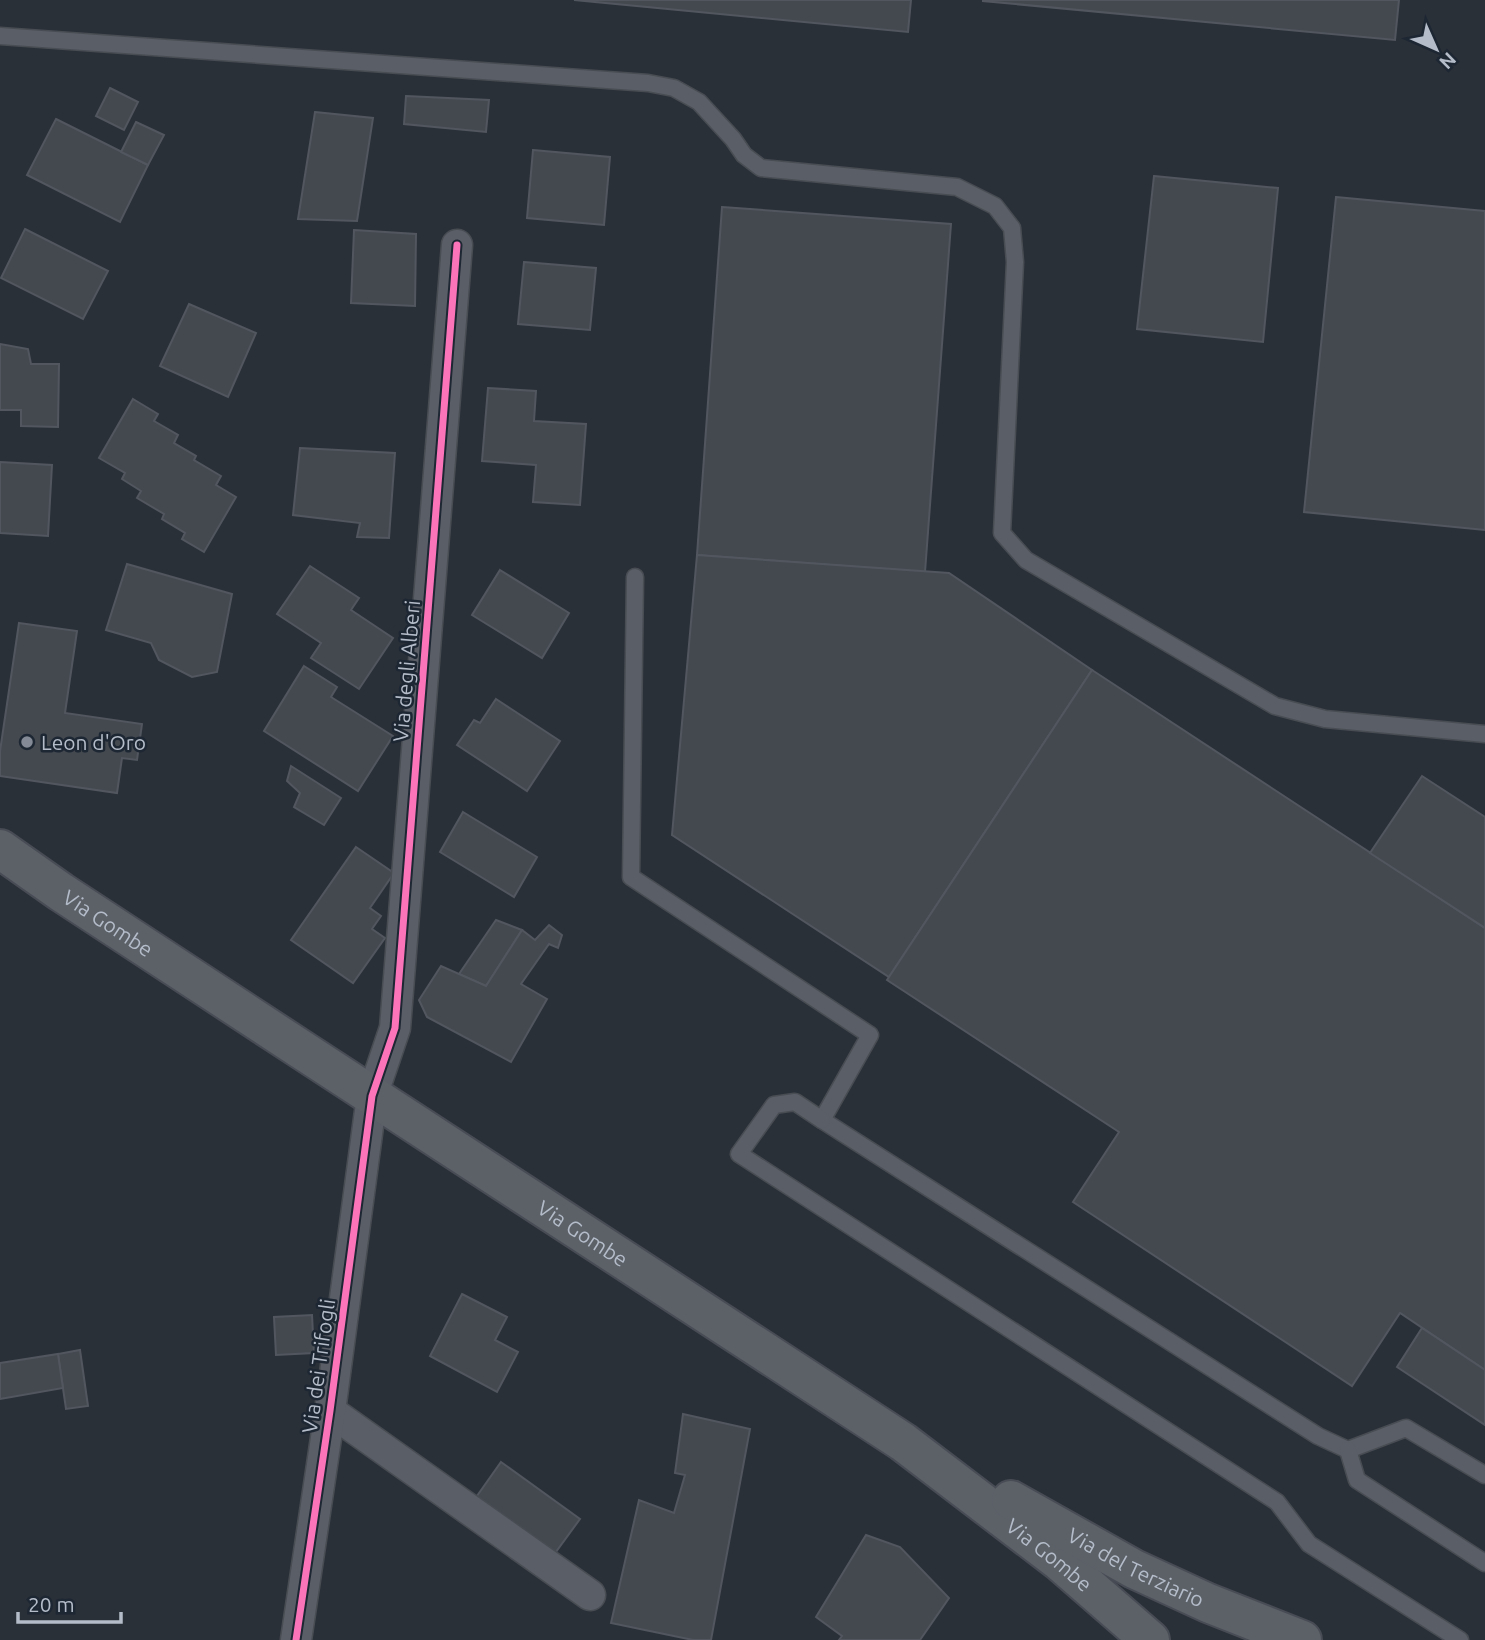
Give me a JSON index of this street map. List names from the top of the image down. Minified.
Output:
{"streets":{"main road":["Via Gombe","Via del Terziario"],"street":["Via degli Alberi","Via dei Trifogli"]},"crossings":[["Via degli Alberi","Via Gombe"],["Via degli Alberi","Via dei Trifogli"],["Via Gombe","Via dei Trifogli"],["Via Gombe","Via del Terziario"]],"places":["Leon d'Oro"],"scale_bar":"20 m","north":"bottom right"}
